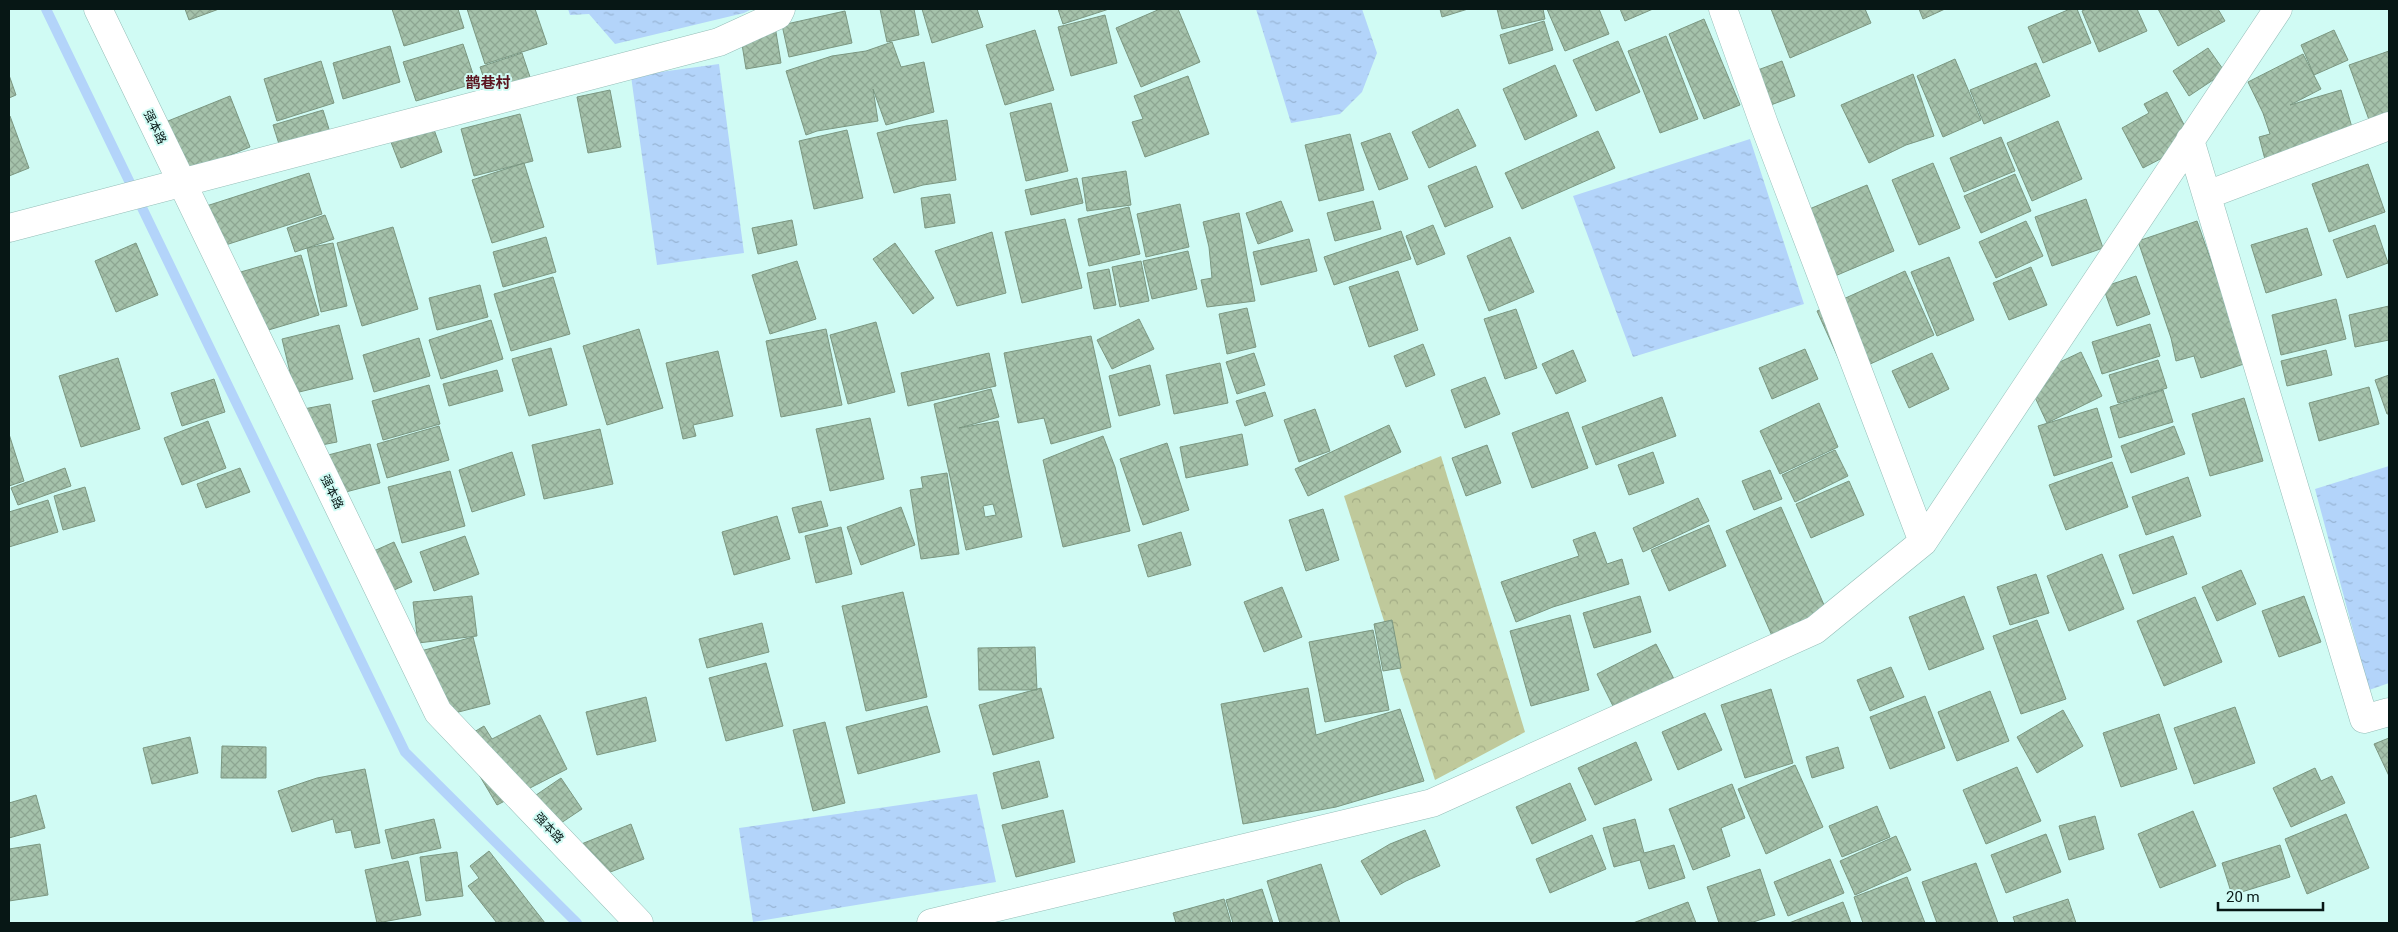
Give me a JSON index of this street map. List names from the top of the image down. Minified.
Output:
{"streets":{"street":["强本路"]},"districts":["鹊巷村"],"scale_bar":"20 m"}
